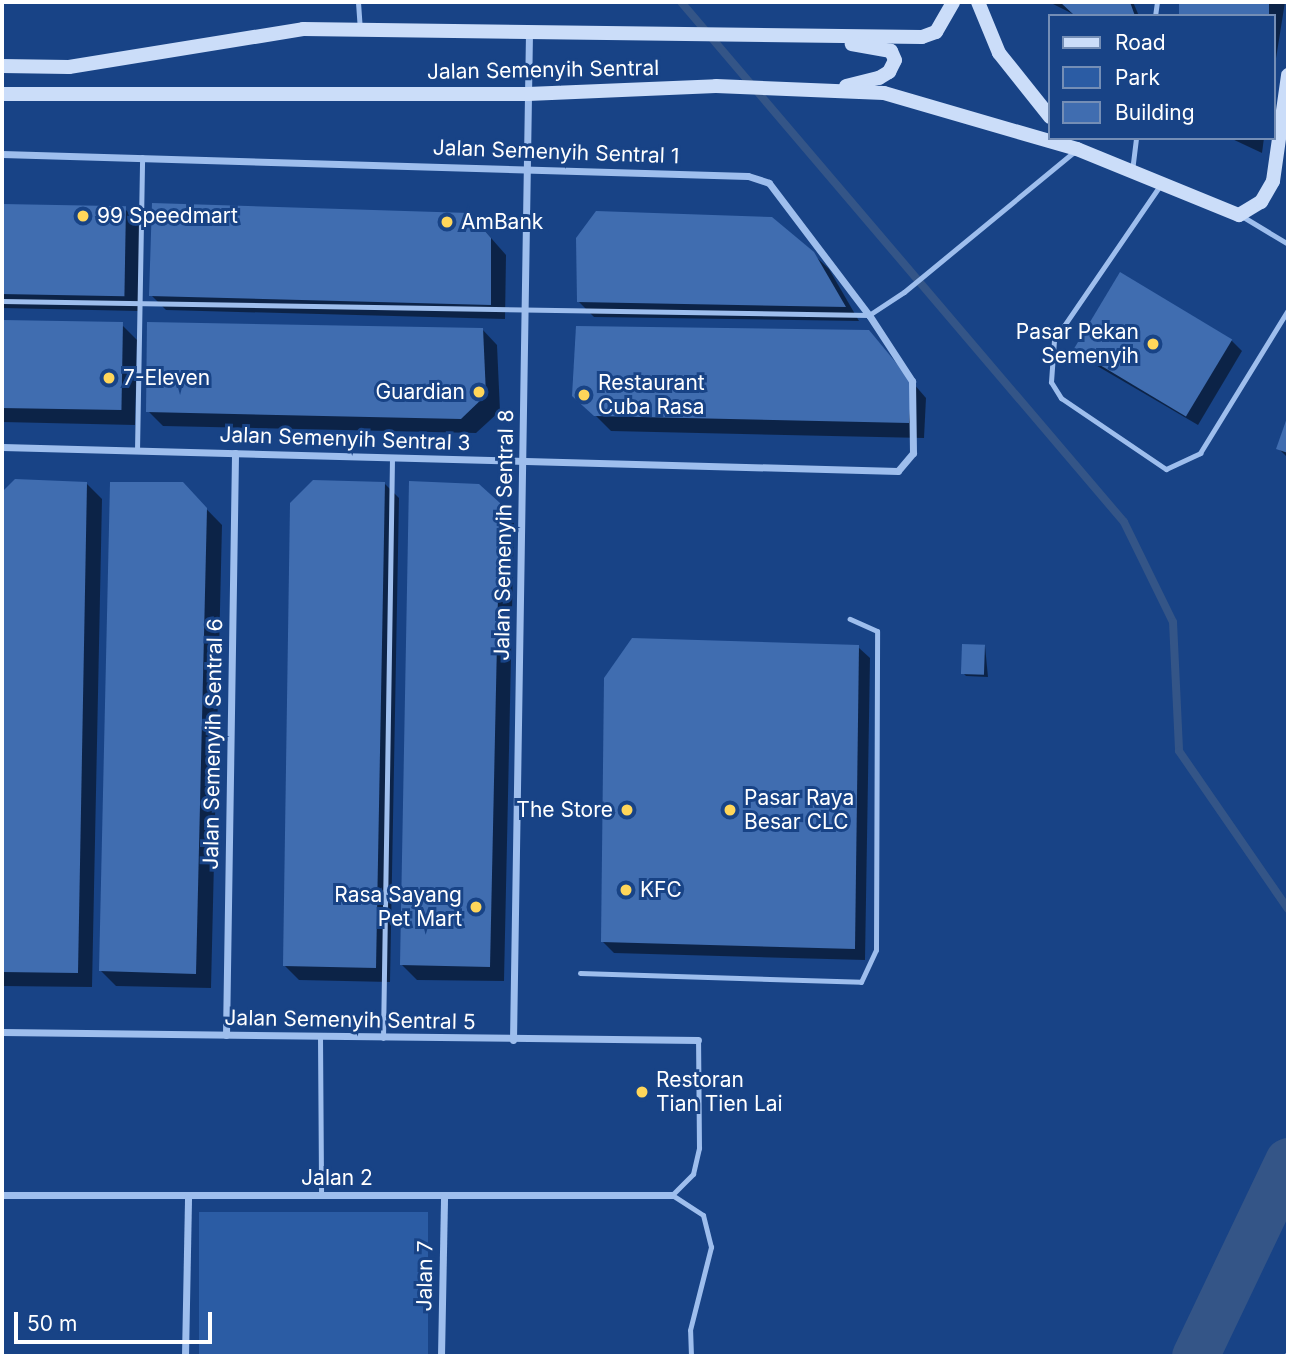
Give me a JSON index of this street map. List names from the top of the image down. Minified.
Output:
{"streets":{"street":["Jalan Semenyih Sentral","Jalan Semenyih Sentral 1","Jalan Semenyih Sentral 3","Jalan Semenyih Sentral 8","Jalan Semenyih Sentral 6","Jalan Semenyih Sentral 5","Jalan 2","Jalan 7"]},"crossings":[["Jalan Semenyih Sentral","Jalan Semenyih Sentral 8"],["Jalan Semenyih Sentral 1","Jalan Semenyih Sentral 3"],["Jalan Semenyih Sentral 1","Jalan Semenyih Sentral 8"],["Jalan Semenyih Sentral 3","Jalan Semenyih Sentral 8"],["Jalan Semenyih Sentral 3","Jalan Semenyih Sentral 6"],["Jalan Semenyih Sentral 8","Jalan Semenyih Sentral 5"],["Jalan Semenyih Sentral 6","Jalan Semenyih Sentral 5"],["Jalan 2","Jalan 7"]],"places":["99 Speedmart","AmBank","Pasar Pekan Semenyih","7-Eleven","Guardian","Restaurant Cuba Rasa","The Store","Pasar Raya Besar CLC","KFC","Rasa Sayang Pet Mart","Restoran Tian Tien Lai"],"legend":["Road","Park","Building"],"scale_bar":"50 m"}
